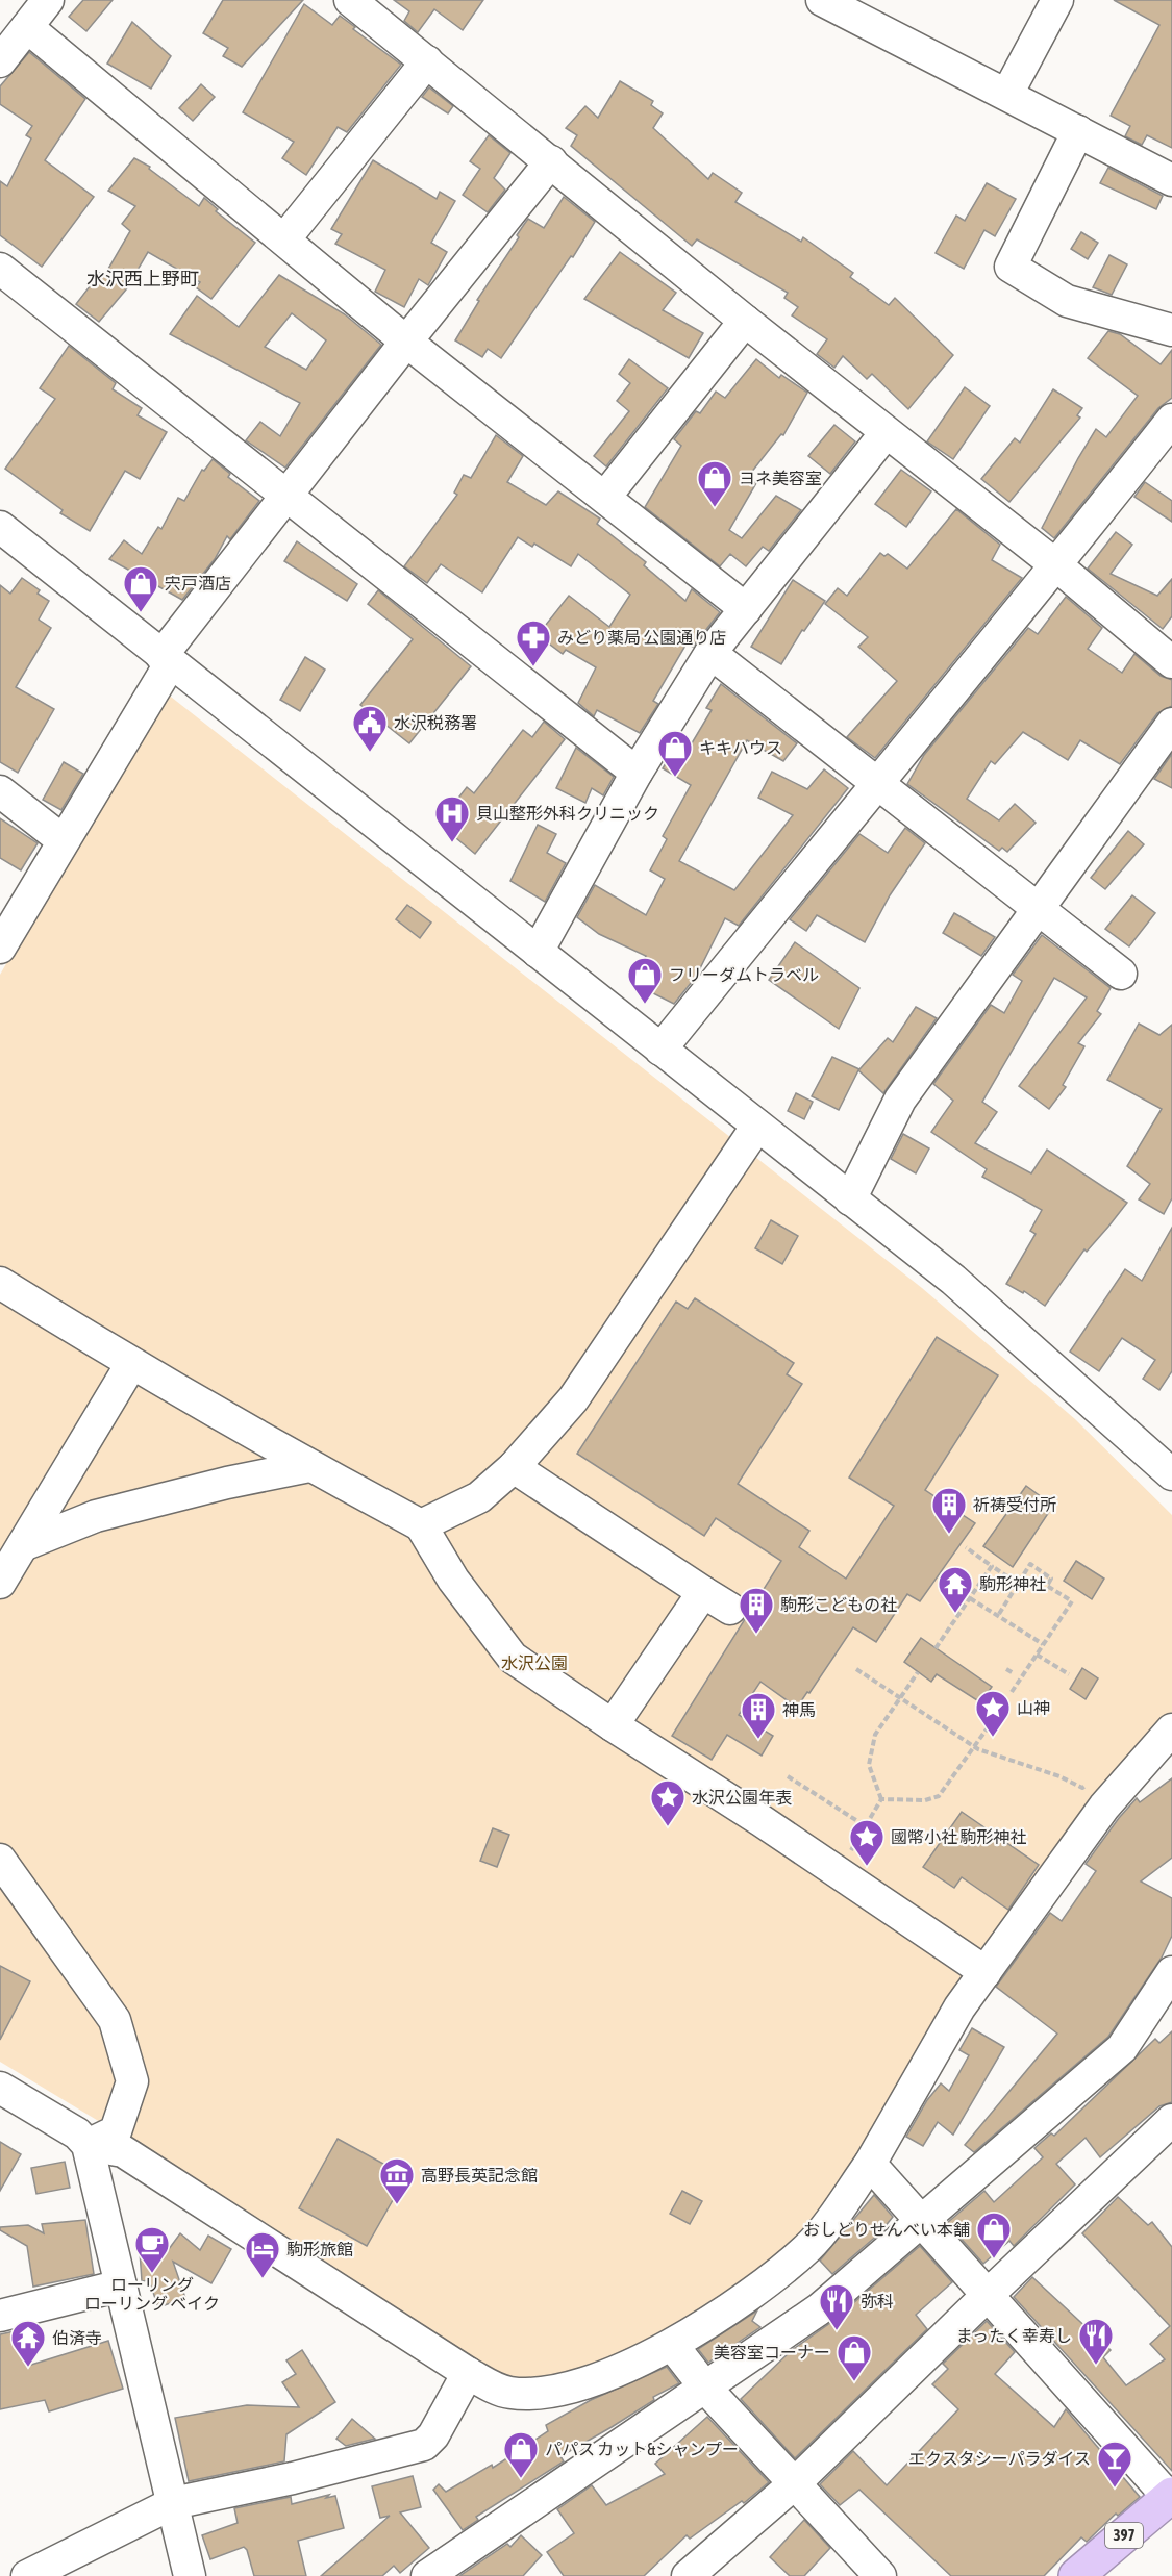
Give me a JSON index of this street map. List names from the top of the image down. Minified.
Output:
{"streets":{"highway":["397"]},"districts":["水沢西上野町"],"parks":["水沢公園"],"places":{"shop":["ヨネ美容室","宍戸酒店","キキハウス","フリーダムトラベル","おしどりせんべい本舗","美容室コーナー","パパス カット&シャンプー"],"pharmacy":["みどり薬局 公園通り店"],"public building":["水沢税務署"],"hospital":["貝山整形外科クリニック"],"building":["祈祷受付所","駒形こどもの社","神馬"],"temple":["駒形神社","伯済寺"],"place":["山神","水沢公園年表","國幣小社 駒形神社"],"museum":["高野長英記念館"],"cafe":["ローリング ローリング ベイク"],"hotel":["駒形旅館"],"restaurant":["弥科","まったく幸寿し"],"bar":["エクスタシーパラダイス"]}}
